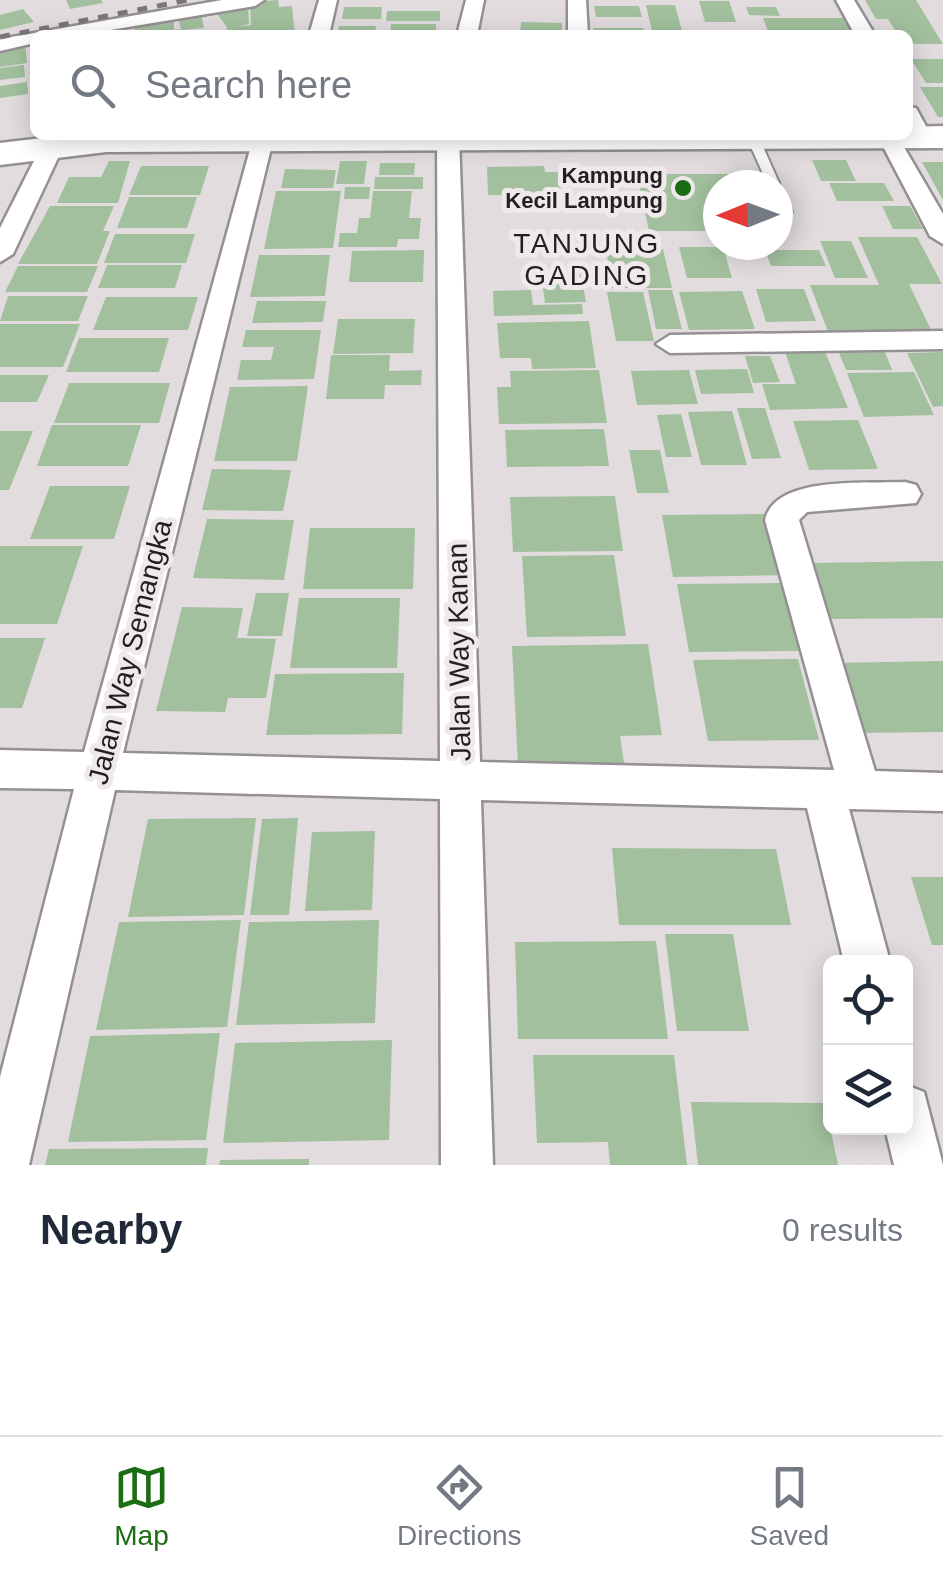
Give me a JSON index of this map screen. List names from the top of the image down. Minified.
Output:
{"streets":{"street":["Jalan Way Semangka","Jalan Way Kanan"]},"districts":["TANJUNG GADING"],"places":["Kampung Kecil Lampung"],"north":"left","page":{"search":"Search here","heading":["Nearby","0 results"],"nav":["Map","Directions","Saved"]}}
